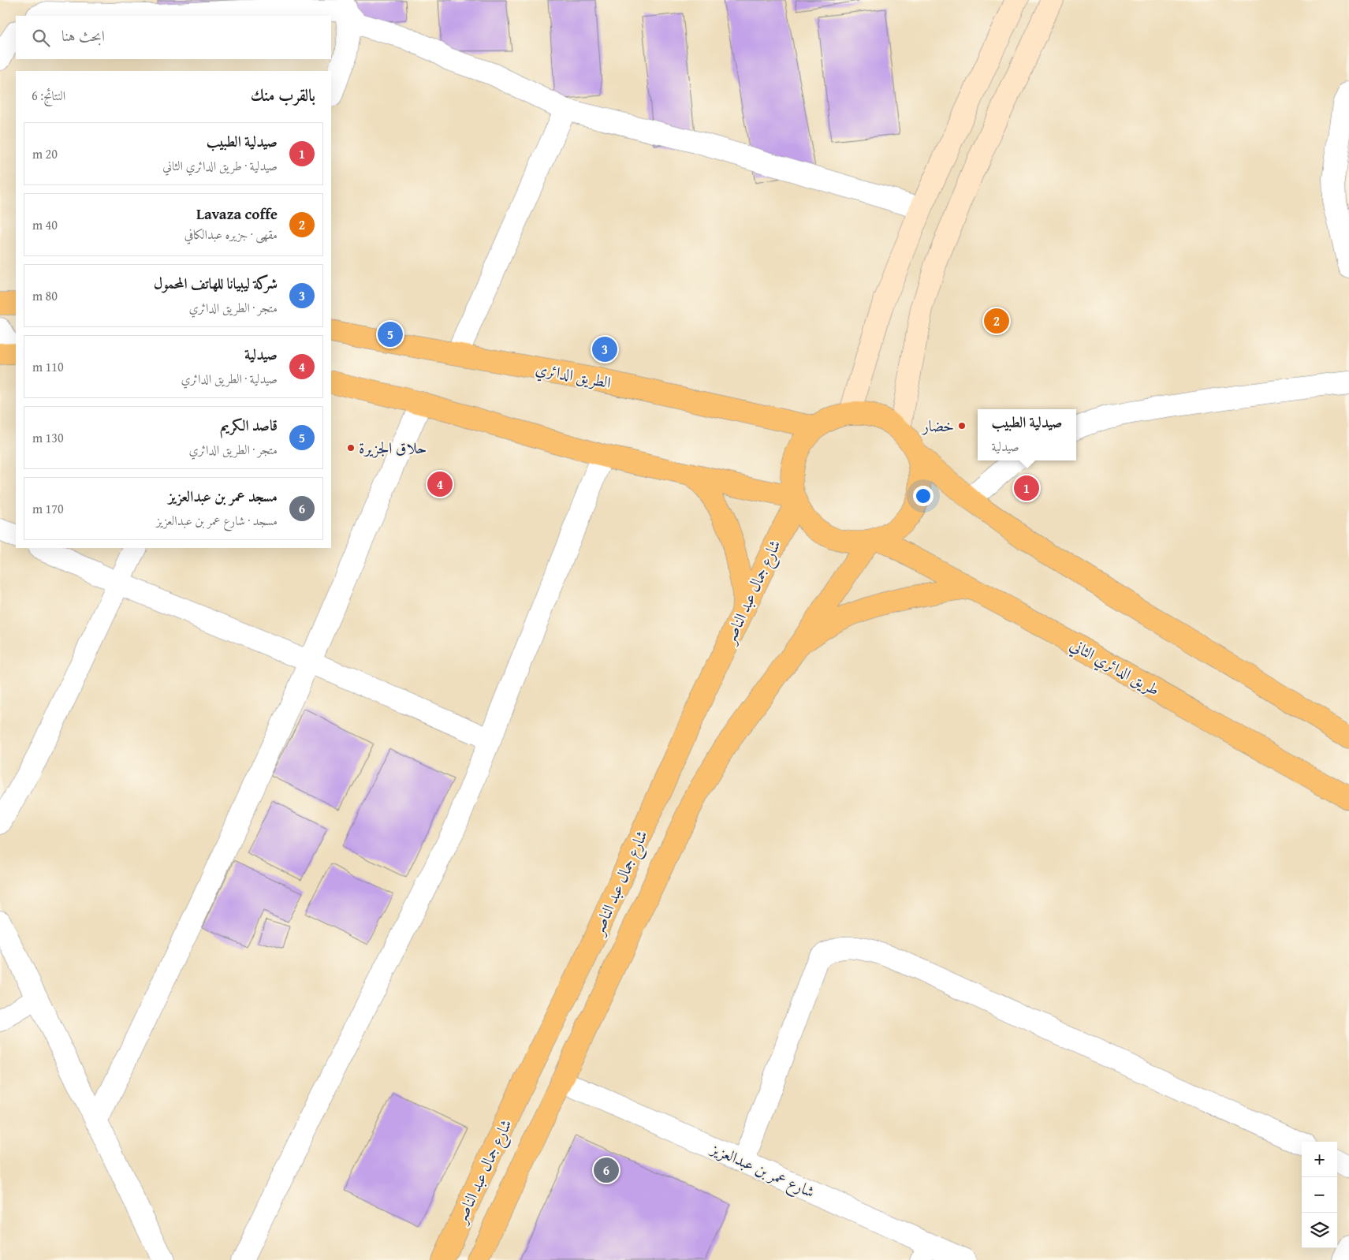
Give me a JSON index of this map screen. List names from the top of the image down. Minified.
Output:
{"streets":{"main road":["الطريق الدائري","شارع جمال عبد الناصر","طريق الدائري الثاني"],"street":["شارع عمر بن عبدالعزيز"]},"crossings":[["الطريق الدائري","شارع جمال عبد الناصر"],["الطريق الدائري","طريق الدائري الثاني"],["شارع جمال عبد الناصر","طريق الدائري الثاني"],["شارع جمال عبد الناصر","شارع عمر بن عبدالعزيز"]],"places":["خضار","حلاق الجزيرة"],"page":{"search":"ابحث هنا","heading":["بالقرب منك","النتائج: 6"],"list":[{"mark":"1","name":"صيدلية الطبيب","note":"صيدلية · طريق الدائري الثاني","value":"20 m"},{"mark":"2","name":"Lavaza coffe","note":"مقهى · جزيره عبدالكافي","value":"40 m"},{"mark":"3","name":"شركة ليبيانا للهاتف المحمول","note":"متجر · الطريق الدائري","value":"80 m"},{"mark":"4","name":"صيدلية","note":"صيدلية · الطريق الدائري","value":"110 m"},{"mark":"5","name":"قاصد الكريم","note":"متجر · الطريق الدائري","value":"130 m"},{"mark":"6","name":"مسجد عمر بن عبدالعزيز","note":"مسجد · شارع عمر بن عبدالعزيز","value":"170 m"}],"pins":["2","5","3","4","1","6"],"popup":["صيدلية الطبيب","صيدلية"],"map_buttons":["+","−"]}}
